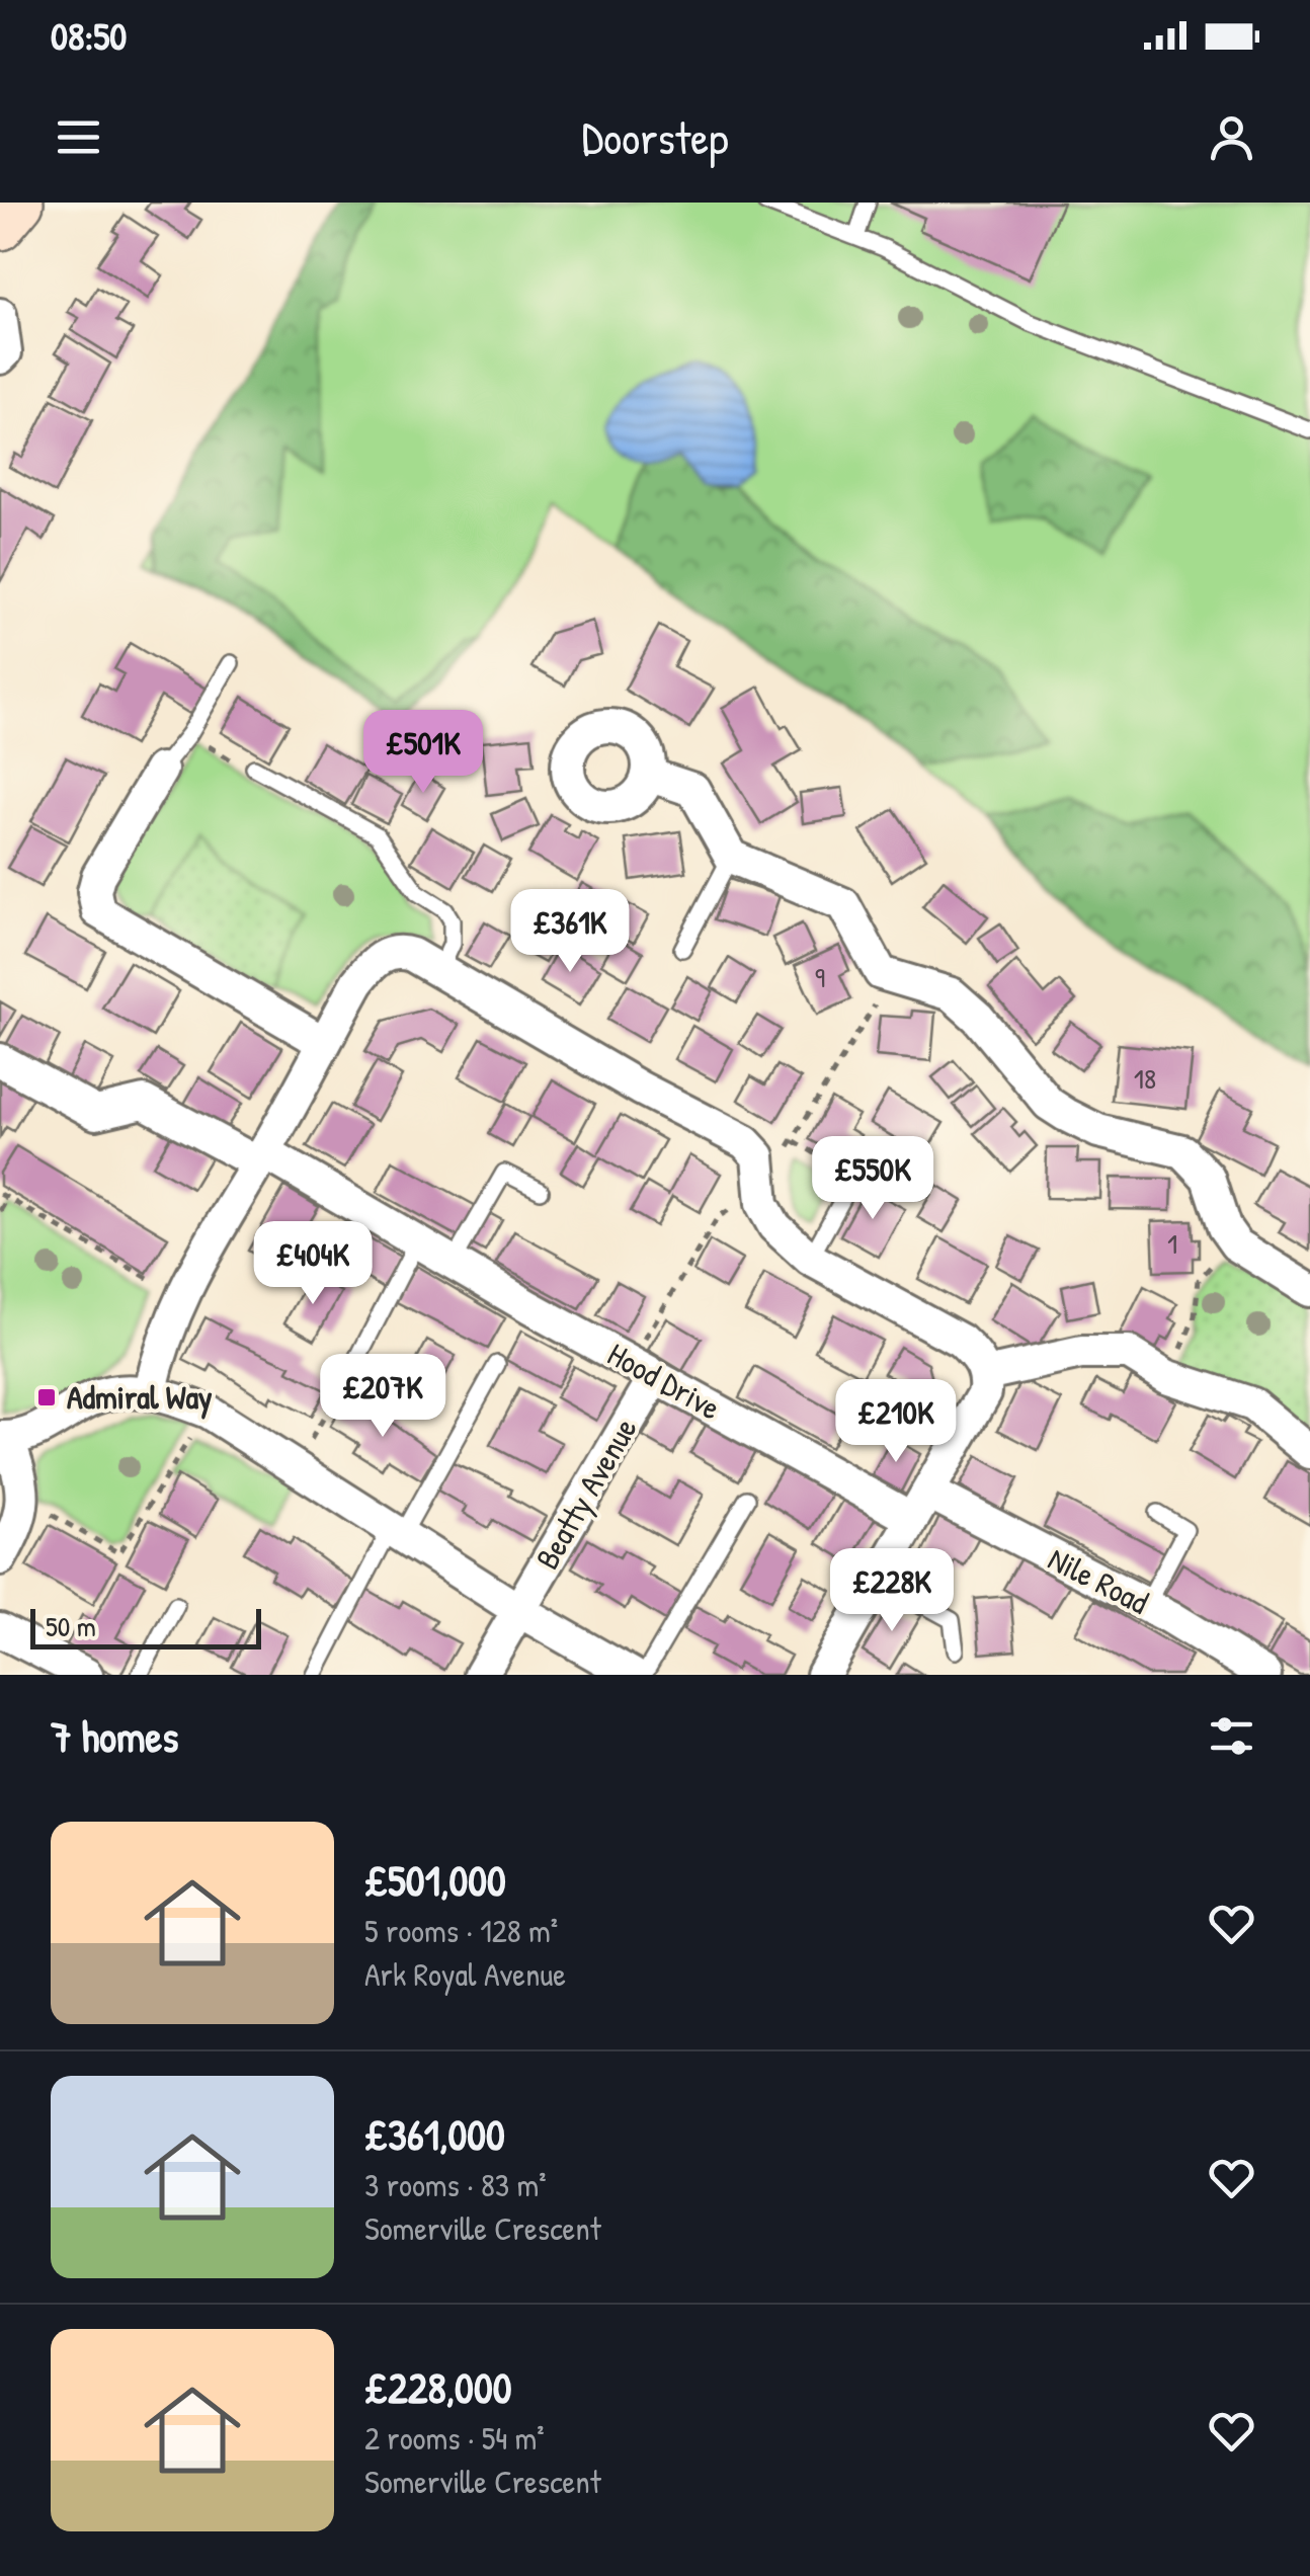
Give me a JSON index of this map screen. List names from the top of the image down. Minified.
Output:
{"streets":{"street":["Hood Drive","Beatty Avenue","Nile Road"]},"crossings":[["Hood Drive","Beatty Avenue"],["Hood Drive","Nile Road"]],"places":{"transit":["Admiral Way"]},"house_numbers":["9","18","1"],"scale_bar":"50 m","page":{"status":"08:50","header":"Doorstep","price":["£501K","£361K","£550K","£404K","£207K","£210K","£228K"],"scale":"50 m","heading":"7 homes","list":[{"name":"£501,000","note":"5 rooms · 128 m² · Ark Royal Avenue"},{"name":"£361,000","note":"3 rooms · 83 m² · Somerville Crescent"},{"name":"£228,000","note":"2 rooms · 54 m² · Somerville Crescent"}]}}
